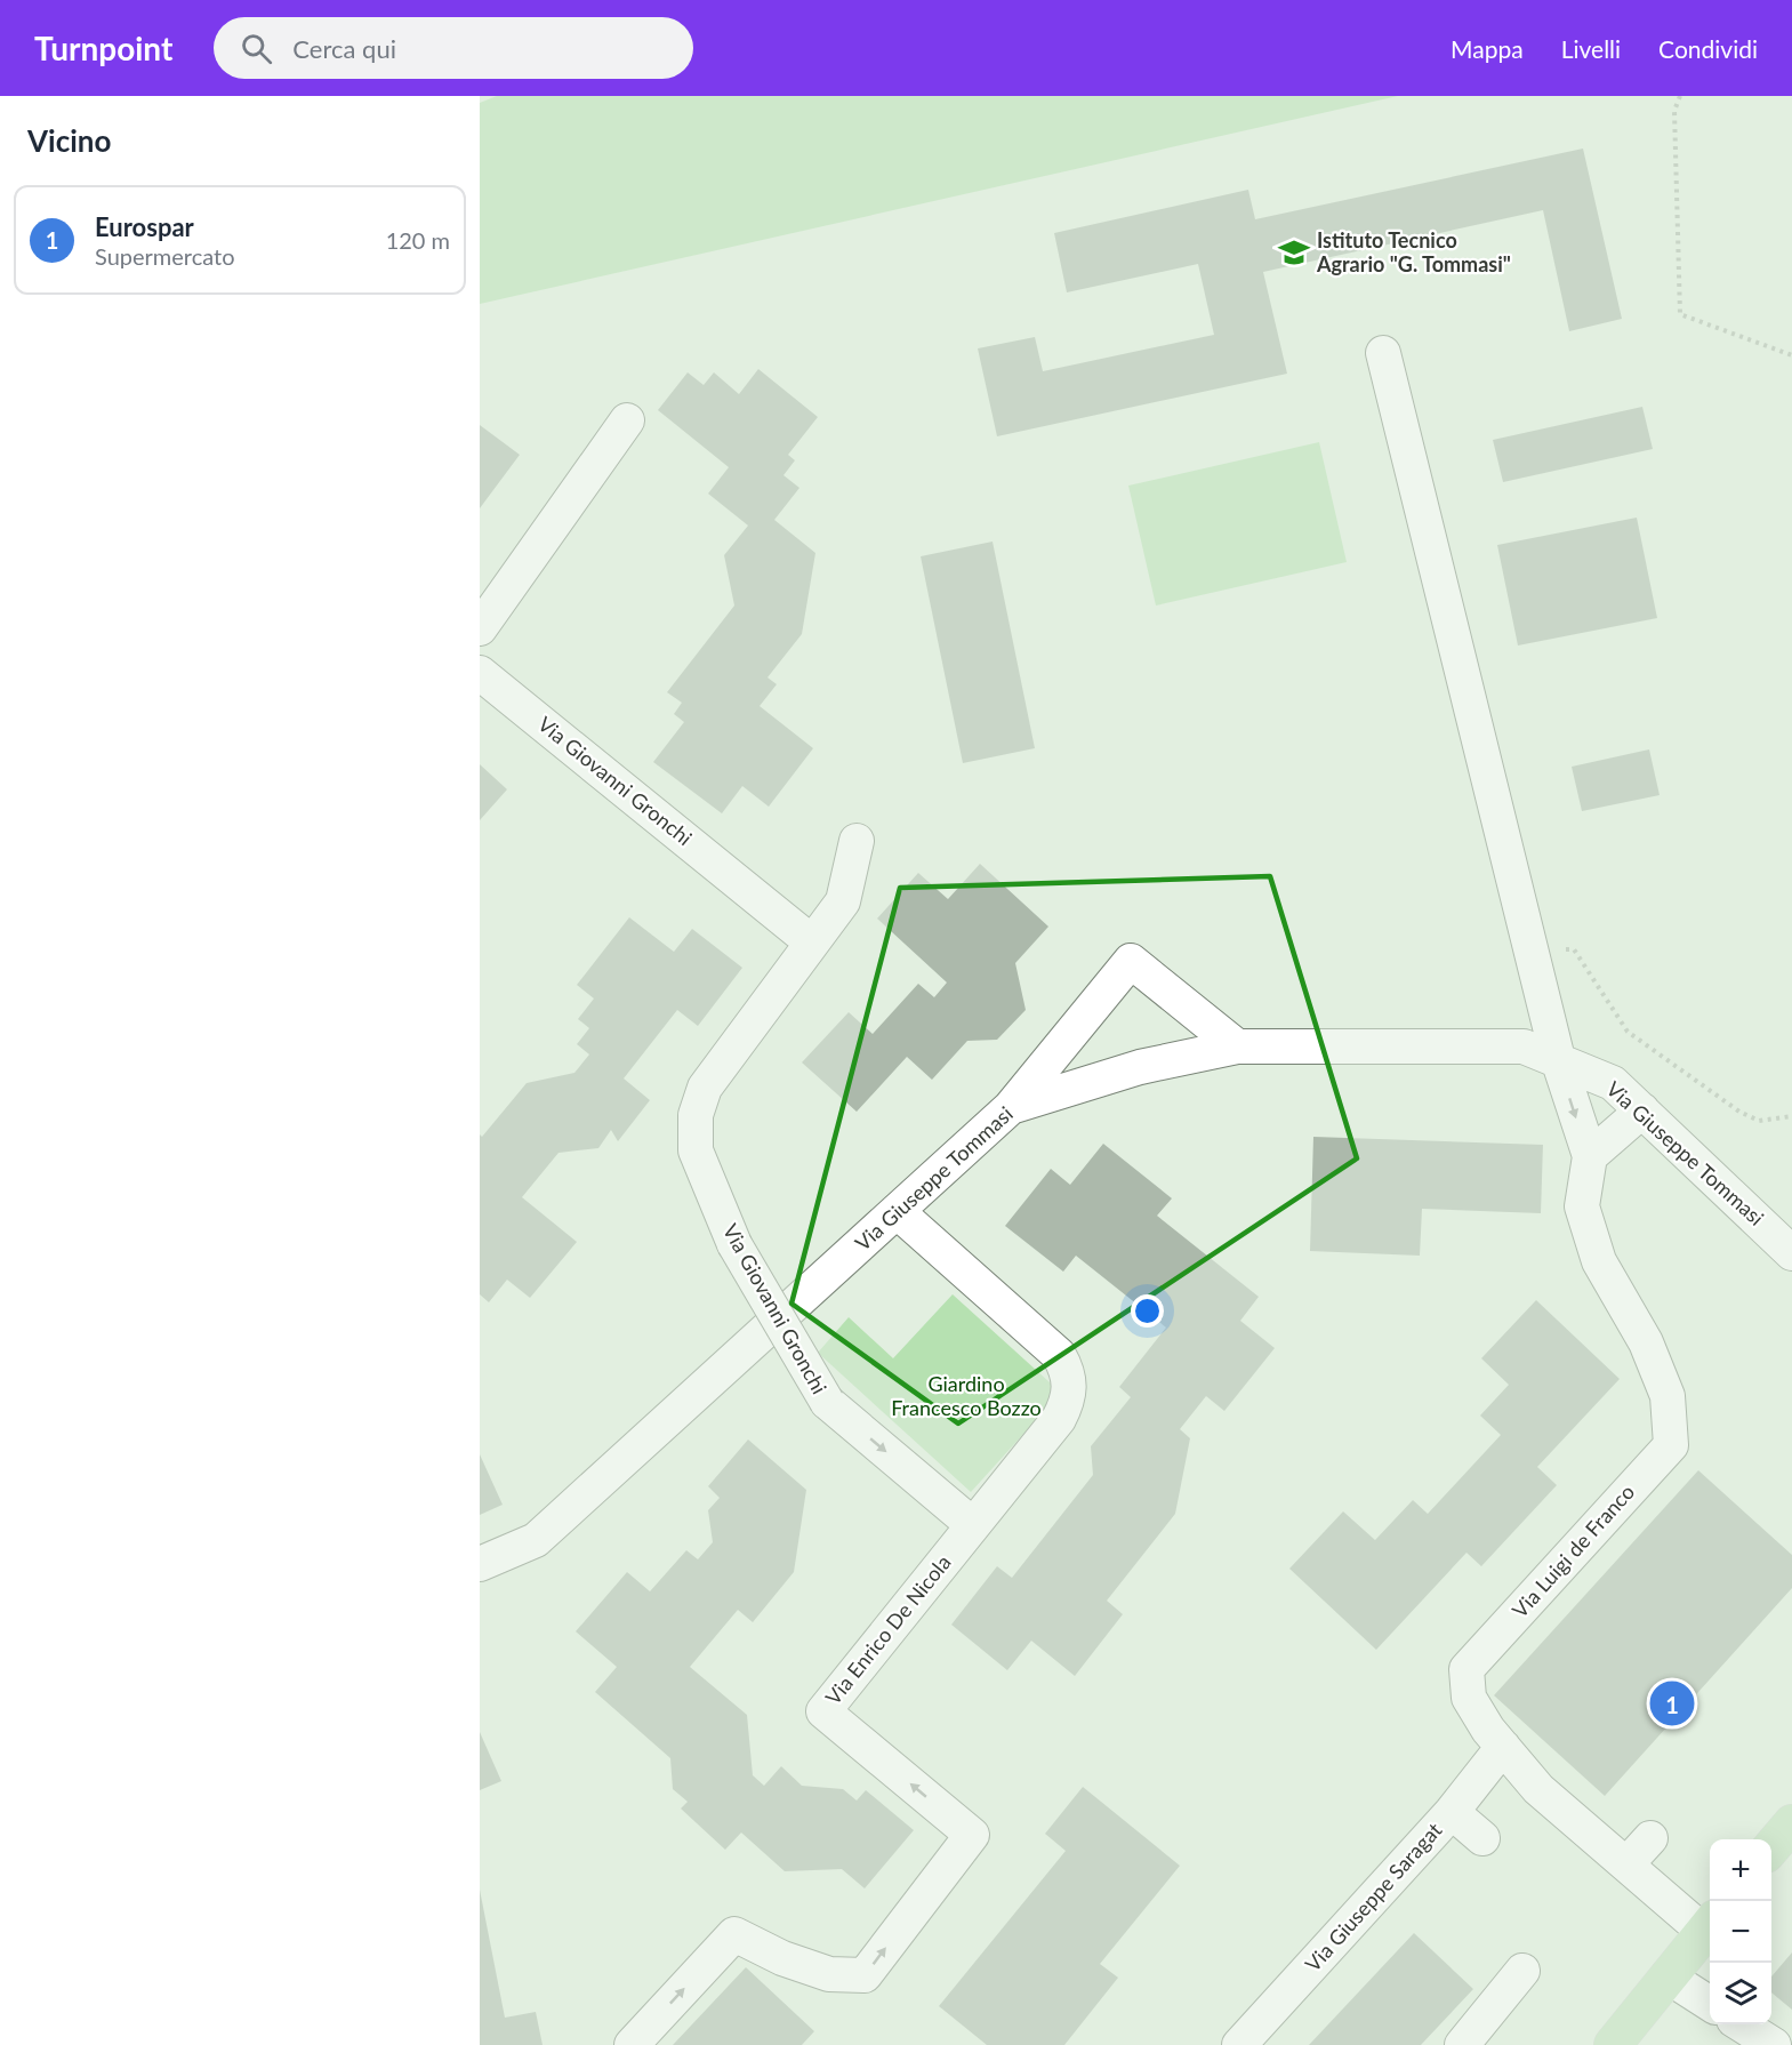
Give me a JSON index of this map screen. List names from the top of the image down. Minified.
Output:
{"streets":{"street":["Via Giovanni Gronchi","Via Giuseppe Tommasi","Via Luigi de Franco","Via Enrico De Nicola","Via Giuseppe Saragat"]},"crossings":[["Via Giovanni Gronchi","Via Enrico De Nicola"],["Via Giuseppe Tommasi","Via Enrico De Nicola"],["Via Luigi de Franco","Via Giuseppe Saragat"]],"one_way":["Via Giovanni Gronchi"],"parks":["Giardino Francesco Bozzo"],"places":{"school or university":["Istituto Tecnico Agrario \"G. Tommasi\""]},"page":{"header":"Turnpoint","search":"Cerca qui","nav":["Mappa","Livelli","Condividi"],"heading":"Vicino","list":[{"mark":"1","name":"Eurospar","note":"Supermercato","value":"120 m"}],"pins":"1","map_buttons":["+","−"]}}
